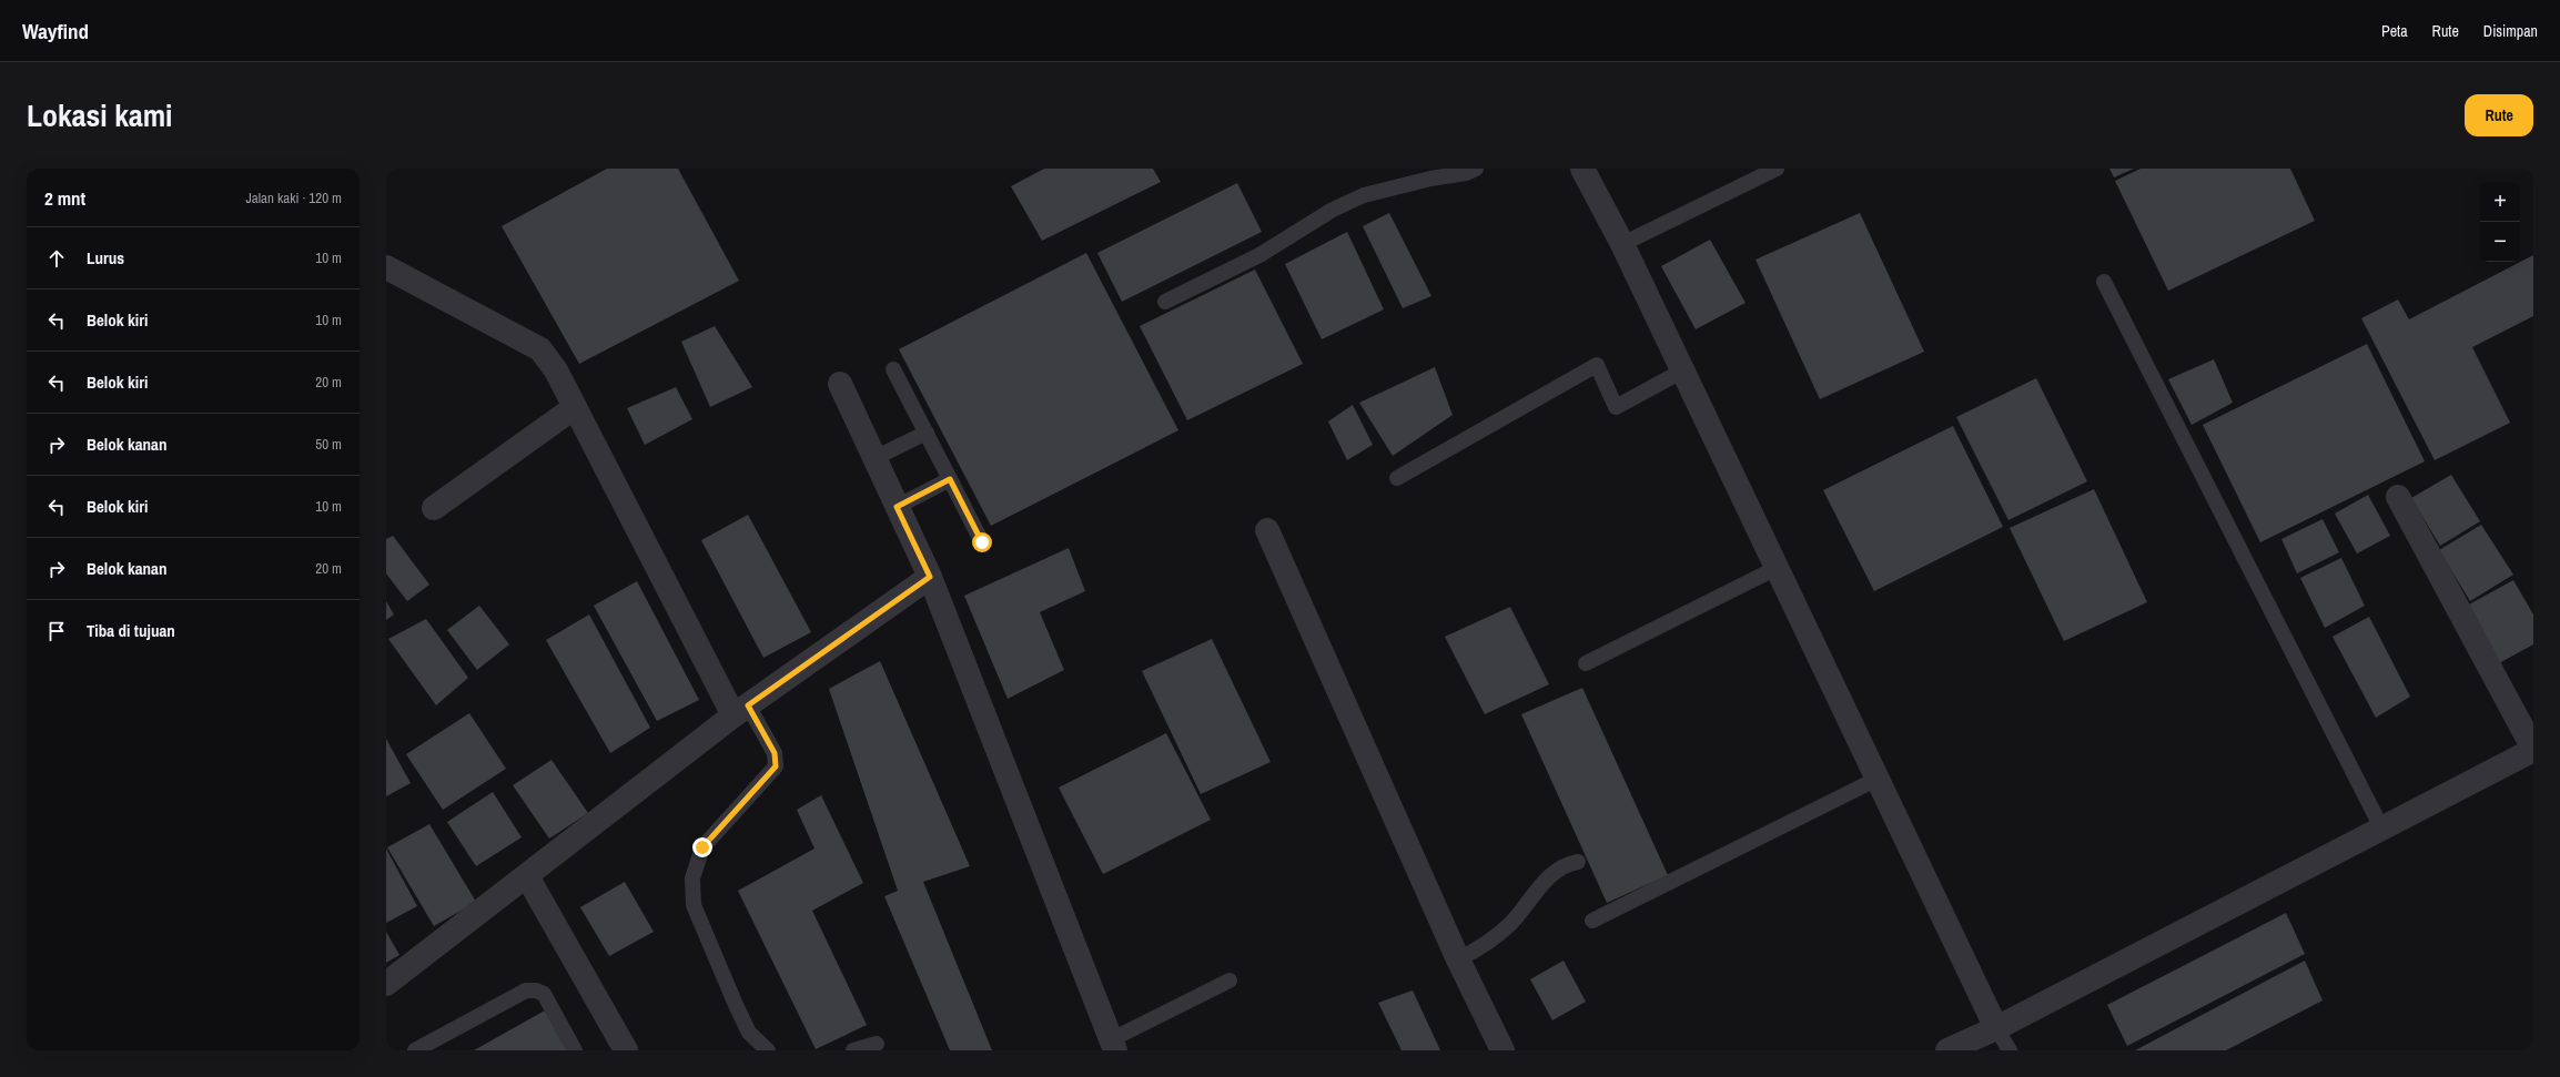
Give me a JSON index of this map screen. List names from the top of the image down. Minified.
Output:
{"page":{"header":"Wayfind","nav":["Peta","Rute","Disimpan"],"title":"Lokasi kami","buttons":"Rute","heading":["2 mnt","Jalan kaki · 120 m"],"map_buttons":["+","−"],"list":[["Lurus","10 m"],["Belok kiri","10 m"],["Belok kiri","20 m"],["Belok kanan","50 m"],["Belok kiri","10 m"],["Belok kanan","20 m"],"Tiba di tujuan"]}}
